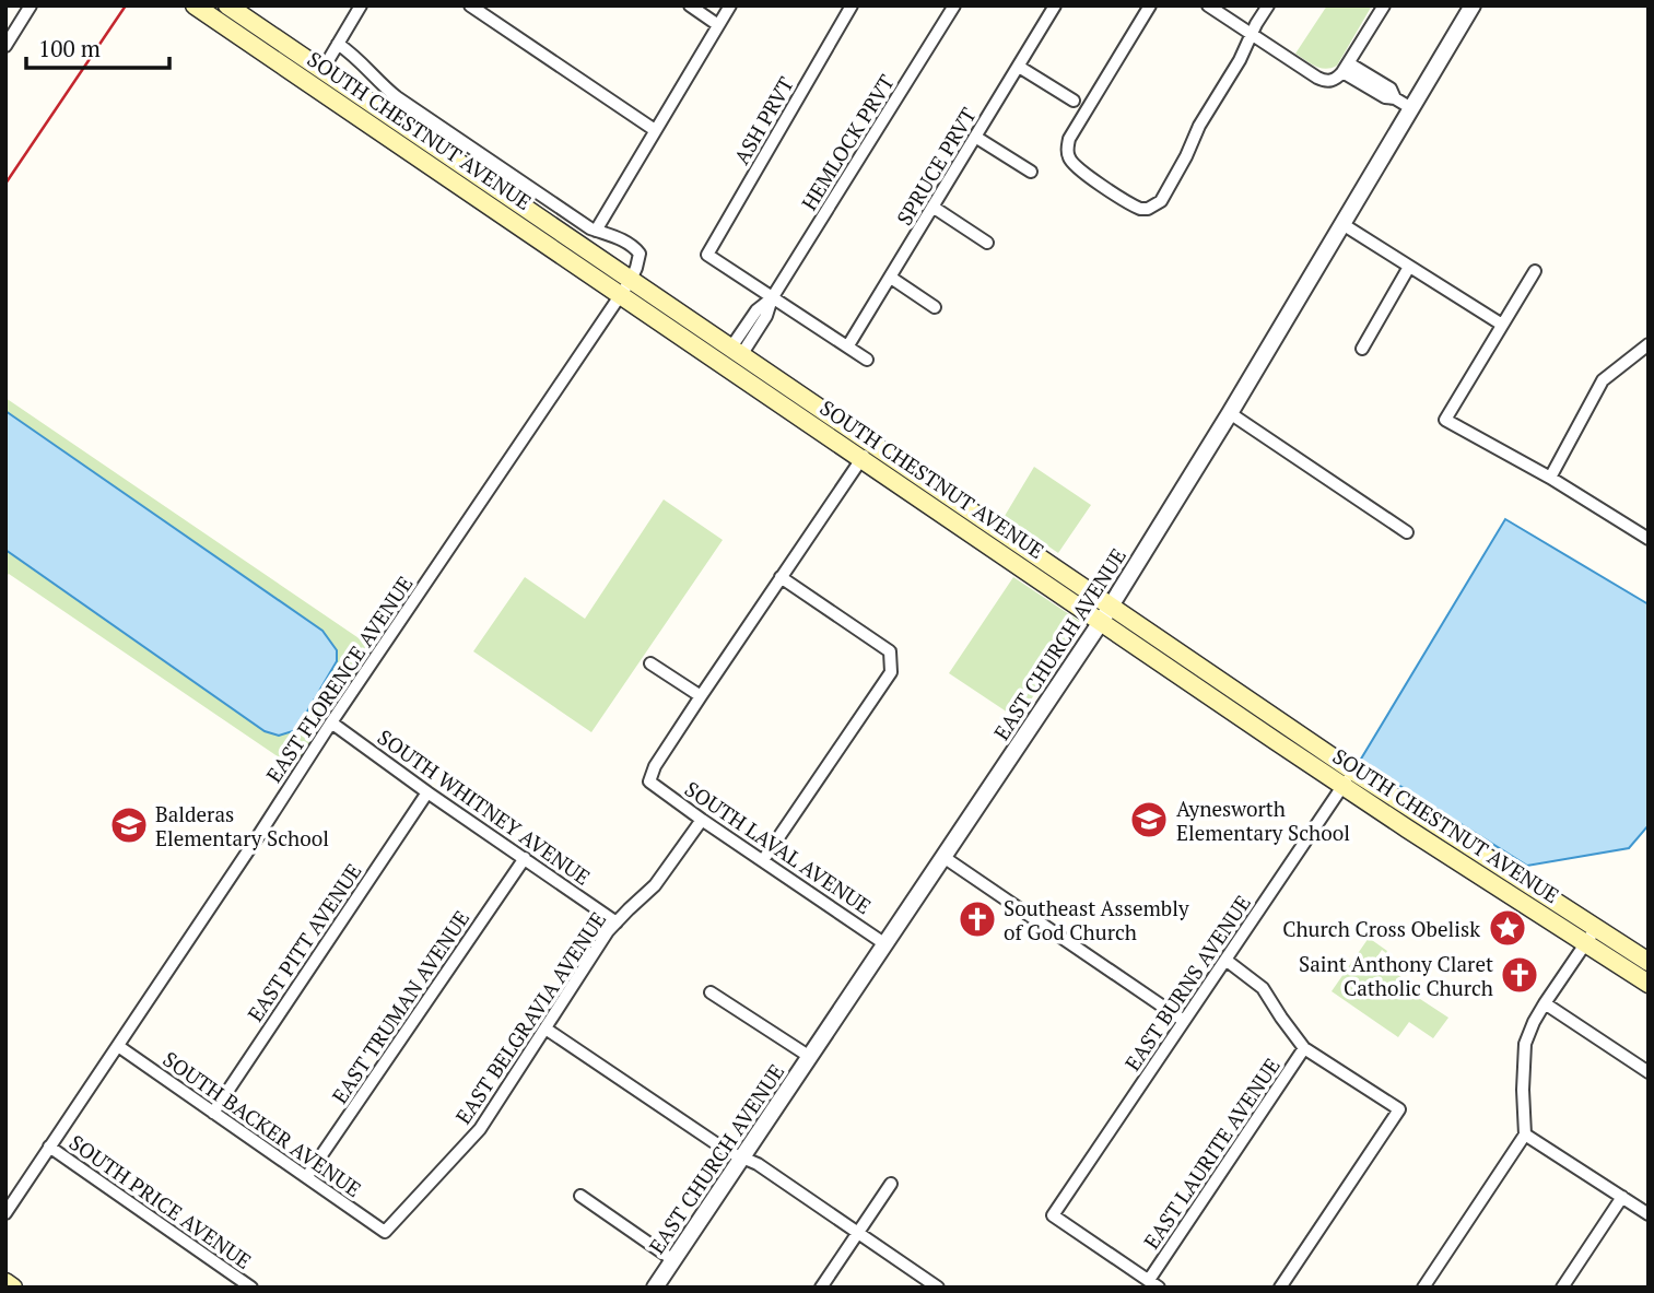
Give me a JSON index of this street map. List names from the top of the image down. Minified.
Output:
{"streets":{"main road":["SOUTH CHESTNUT AVENUE"],"street":["ASH PRVT","HEMLOCK PRVT","SPRUCE PRVT","EAST CHURCH AVENUE","EAST FLORENCE AVENUE","SOUTH WHITNEY AVENUE","SOUTH LAVAL AVENUE","EAST PITT AVENUE","EAST BURNS AVENUE","EAST TRUMAN AVENUE","EAST BELGRAVIA AVENUE","SOUTH BACKER AVENUE","EAST LAURITE AVENUE","SOUTH PRICE AVENUE"]},"crossings":[["ASH PRVT","HEMLOCK PRVT"],["SOUTH CHESTNUT AVENUE","HEMLOCK PRVT"],["SOUTH CHESTNUT AVENUE","EAST CHURCH AVENUE"],["SOUTH CHESTNUT AVENUE","EAST FLORENCE AVENUE"],["SOUTH CHESTNUT AVENUE","EAST BURNS AVENUE"],["EAST CHURCH AVENUE","SOUTH LAVAL AVENUE"],["EAST FLORENCE AVENUE","SOUTH WHITNEY AVENUE"],["EAST FLORENCE AVENUE","SOUTH BACKER AVENUE"],["EAST FLORENCE AVENUE","SOUTH PRICE AVENUE"],["SOUTH WHITNEY AVENUE","EAST PITT AVENUE"],["SOUTH WHITNEY AVENUE","EAST TRUMAN AVENUE"],["SOUTH WHITNEY AVENUE","EAST BELGRAVIA AVENUE"],["SOUTH LAVAL AVENUE","EAST BELGRAVIA AVENUE"],["EAST PITT AVENUE","SOUTH BACKER AVENUE"],["EAST BURNS AVENUE","EAST LAURITE AVENUE"],["EAST TRUMAN AVENUE","SOUTH BACKER AVENUE"],["EAST BELGRAVIA AVENUE","SOUTH BACKER AVENUE"]],"places":{"school or university":["Aynesworth Elementary School","Balderas Elementary School"],"church":["Southeast Assembly of God Church","Saint Anthony Claret Catholic Church"],"place":["Church Cross Obelisk"]},"scale_bar":"100 m"}
